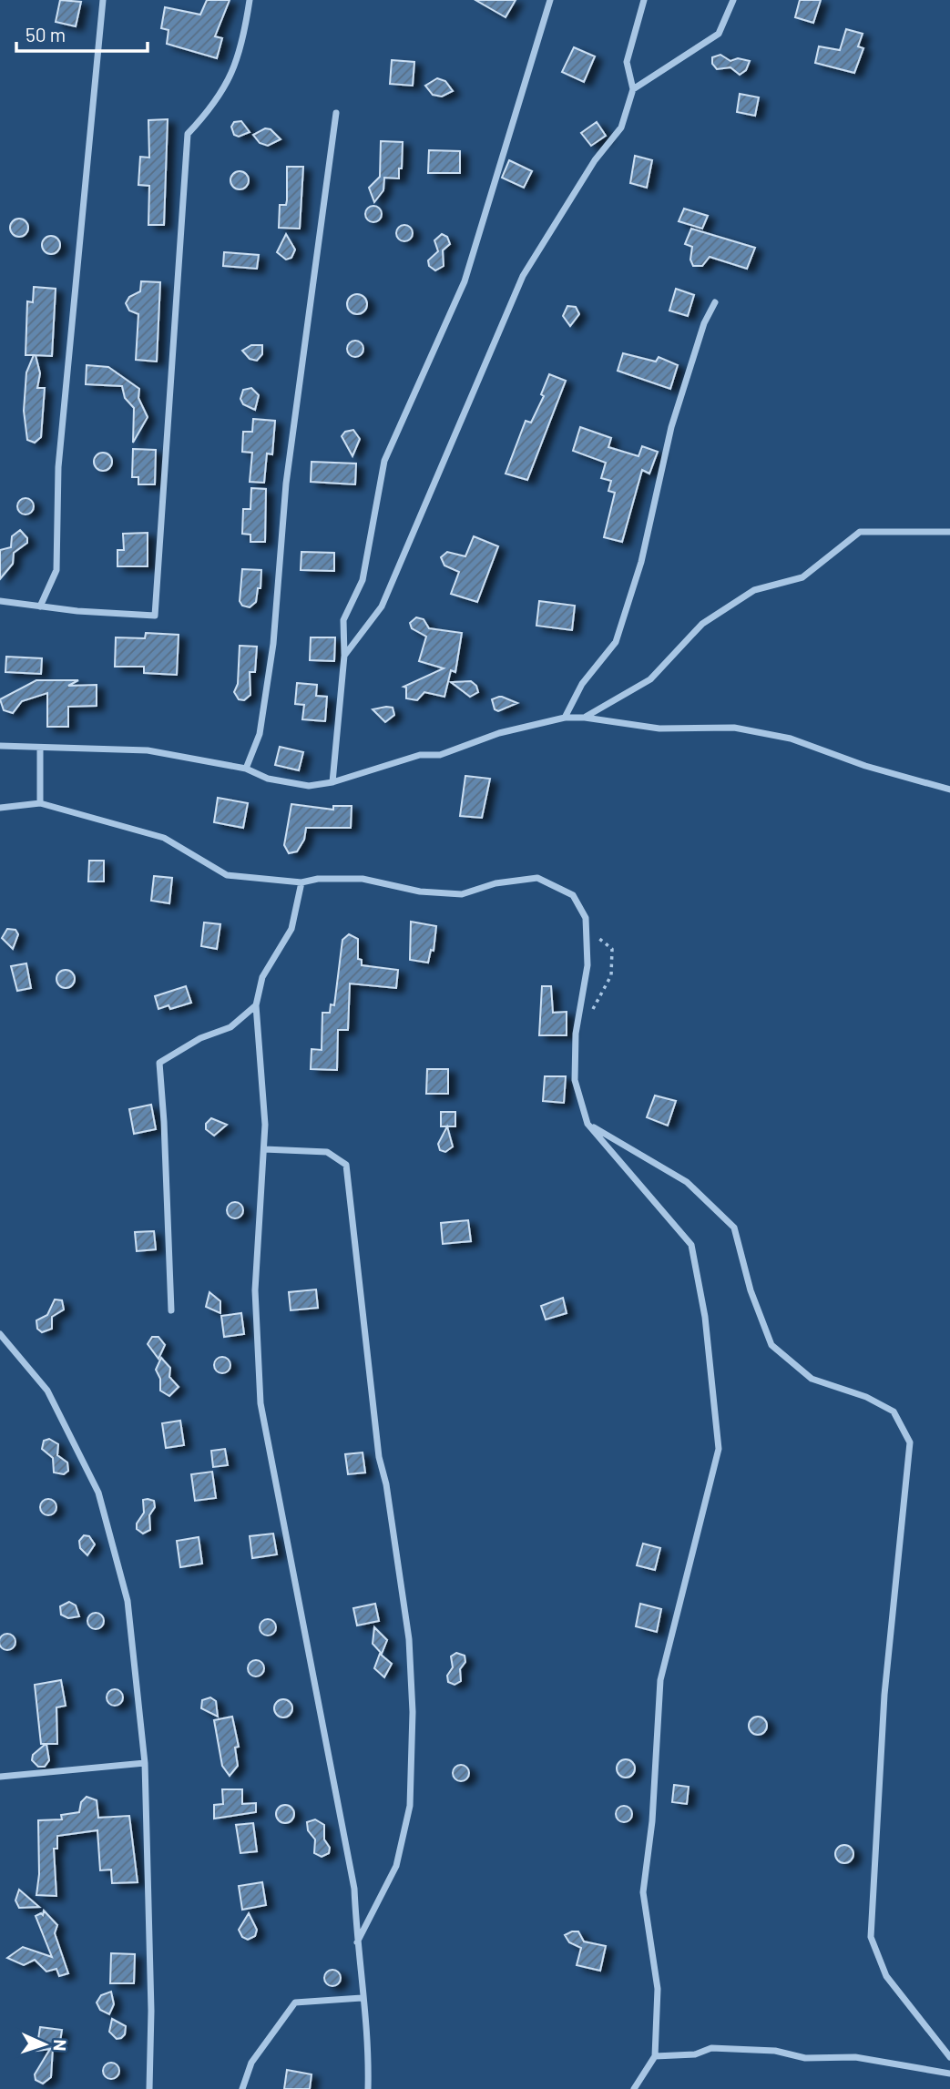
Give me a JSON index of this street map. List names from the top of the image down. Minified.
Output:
{"scale_bar":"50 m","north":"right"}
